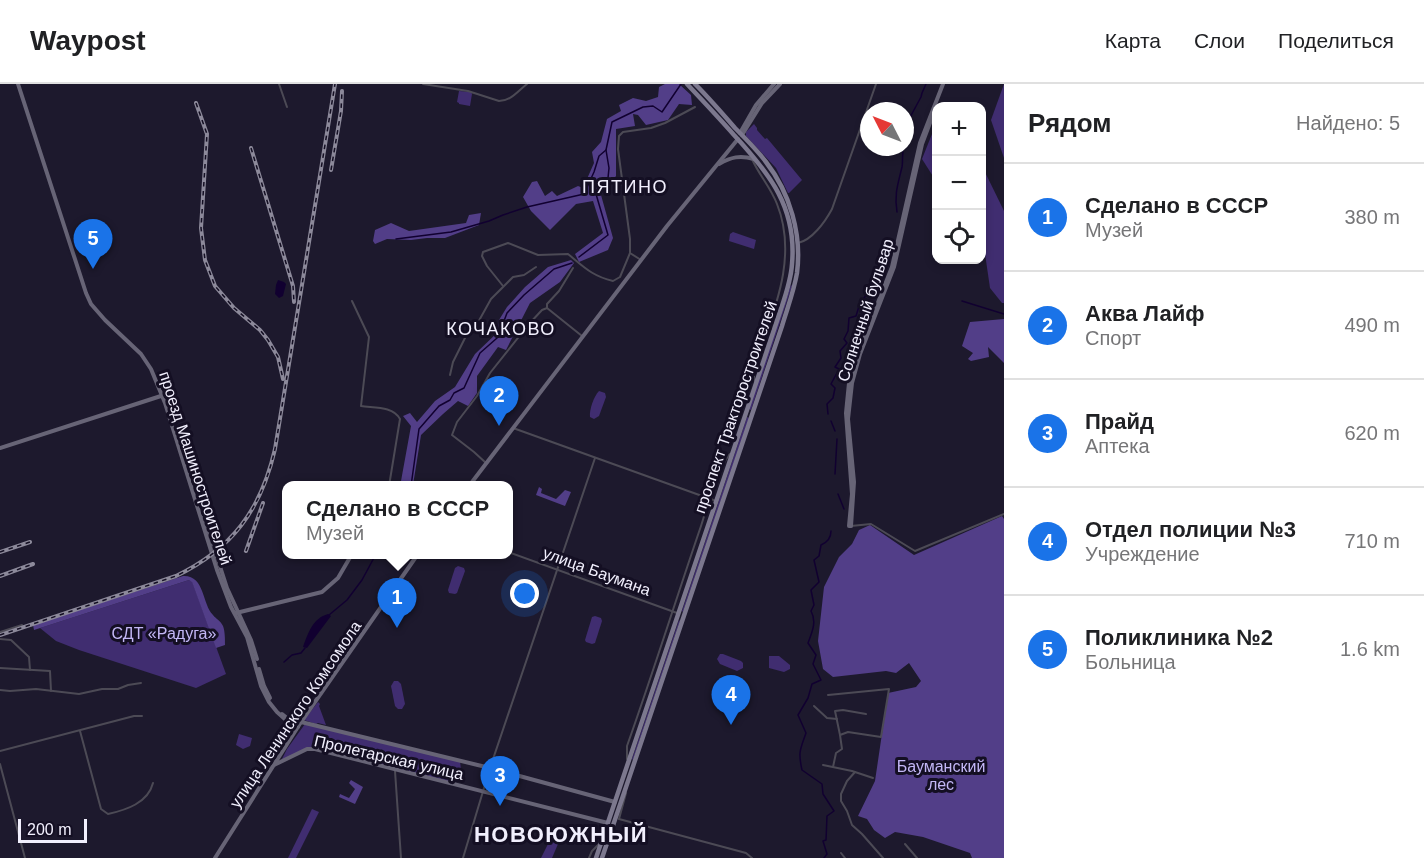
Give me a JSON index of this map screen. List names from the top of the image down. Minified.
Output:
{"streets":{"main road":["Солнечный бульвар","проспект Тракторостроителей","проезд Машиностроителей","улица Ленинского Комсомола","Пролетарская улица"],"street":["улица Баумана"]},"crossings":[["проспект Тракторостроителей","улица Баумана"],["проспект Тракторостроителей","Пролетарская улица"],["проезд Машиностроителей","улица Ленинского Комсомола"],["улица Ленинского Комсомола","Пролетарская улица"]],"districts":["ПЯТИНО","КОЧАКОВО","НОВОЮЖНЫЙ"],"parks":["СДТ «Радуга»","Бауманский лес"],"scale_bar":"200 m","north":"top left","page":{"header":"Waypost","nav":["Карта","Слои","Поделиться"],"heading":["Рядом","Найдено: 5"],"map_buttons":["+","−"],"list":[{"mark":"1","name":"Сделано в СССР","note":"Музей","value":"380 m"},{"mark":"2","name":"Аква Лайф","note":"Спорт","value":"490 m"},{"mark":"3","name":"Прайд","note":"Аптека","value":"620 m"},{"mark":"4","name":"Отдел полиции №3","note":"Учреждение","value":"710 m"},{"mark":"5","name":"Поликлиника №2","note":"Больница","value":"1.6 km"}],"pins":["5","2","1","4","3"],"popup":["Сделано в СССР","Музей"],"scale":"200 m"}}
